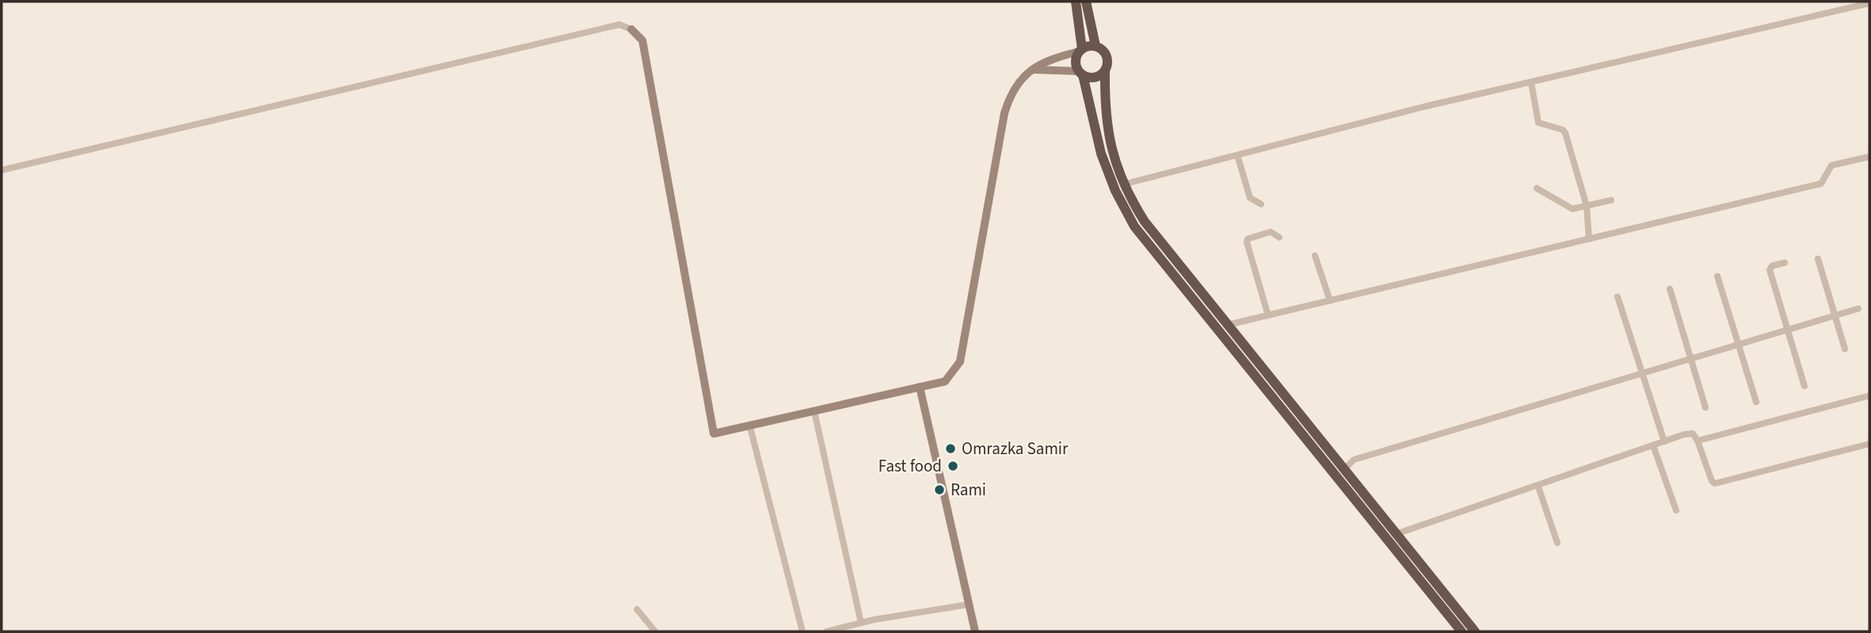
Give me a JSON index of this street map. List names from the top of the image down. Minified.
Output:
{"places":["Omrazka Samir","Fast food","Rami"]}
